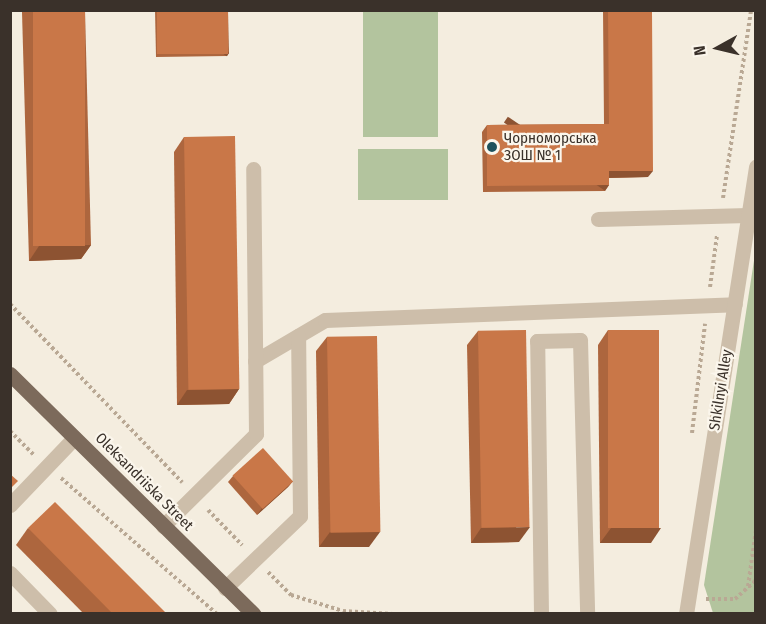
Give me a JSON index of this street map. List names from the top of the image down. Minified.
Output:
{"streets":{"main road":["Oleksandriiska Street"],"street":["Shkilnyi Alley"]},"places":["Чорноморська ЗОШ № 1"],"north":"left"}
